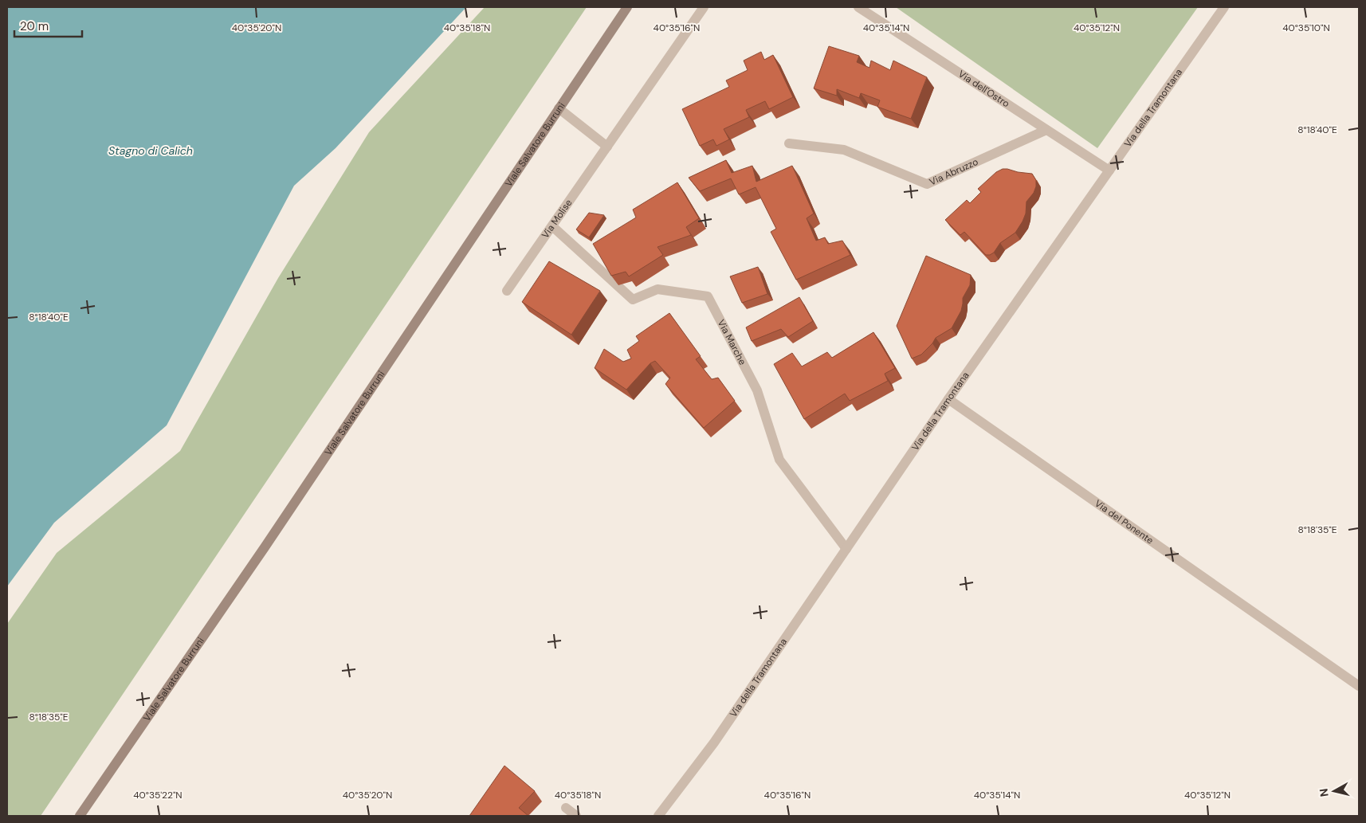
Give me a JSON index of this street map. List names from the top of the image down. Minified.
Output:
{"streets":{"main road":["Viale Salvatore Burruni"],"street":["Via dell'Ostro","Via della Tramontana","Via Abruzzo","Via Molise","Via Marche","Via del Ponente"]},"crossings":[["Via dell'Ostro","Via della Tramontana"],["Via dell'Ostro","Via Abruzzo"],["Via della Tramontana","Via Marche"],["Via della Tramontana","Via del Ponente"],["Via Molise","Via Marche"]],"water":["Stagno di Calich"],"scale_bar":"20 m","north":"left","coordinates":["40°35'20\"N","40°35'18\"N","40°35'16\"N","40°35'14\"N","40°35'12\"N","40°35'10\"N","8°18'40\"E","8°18'35\"E","40°35'22\"N"]}
